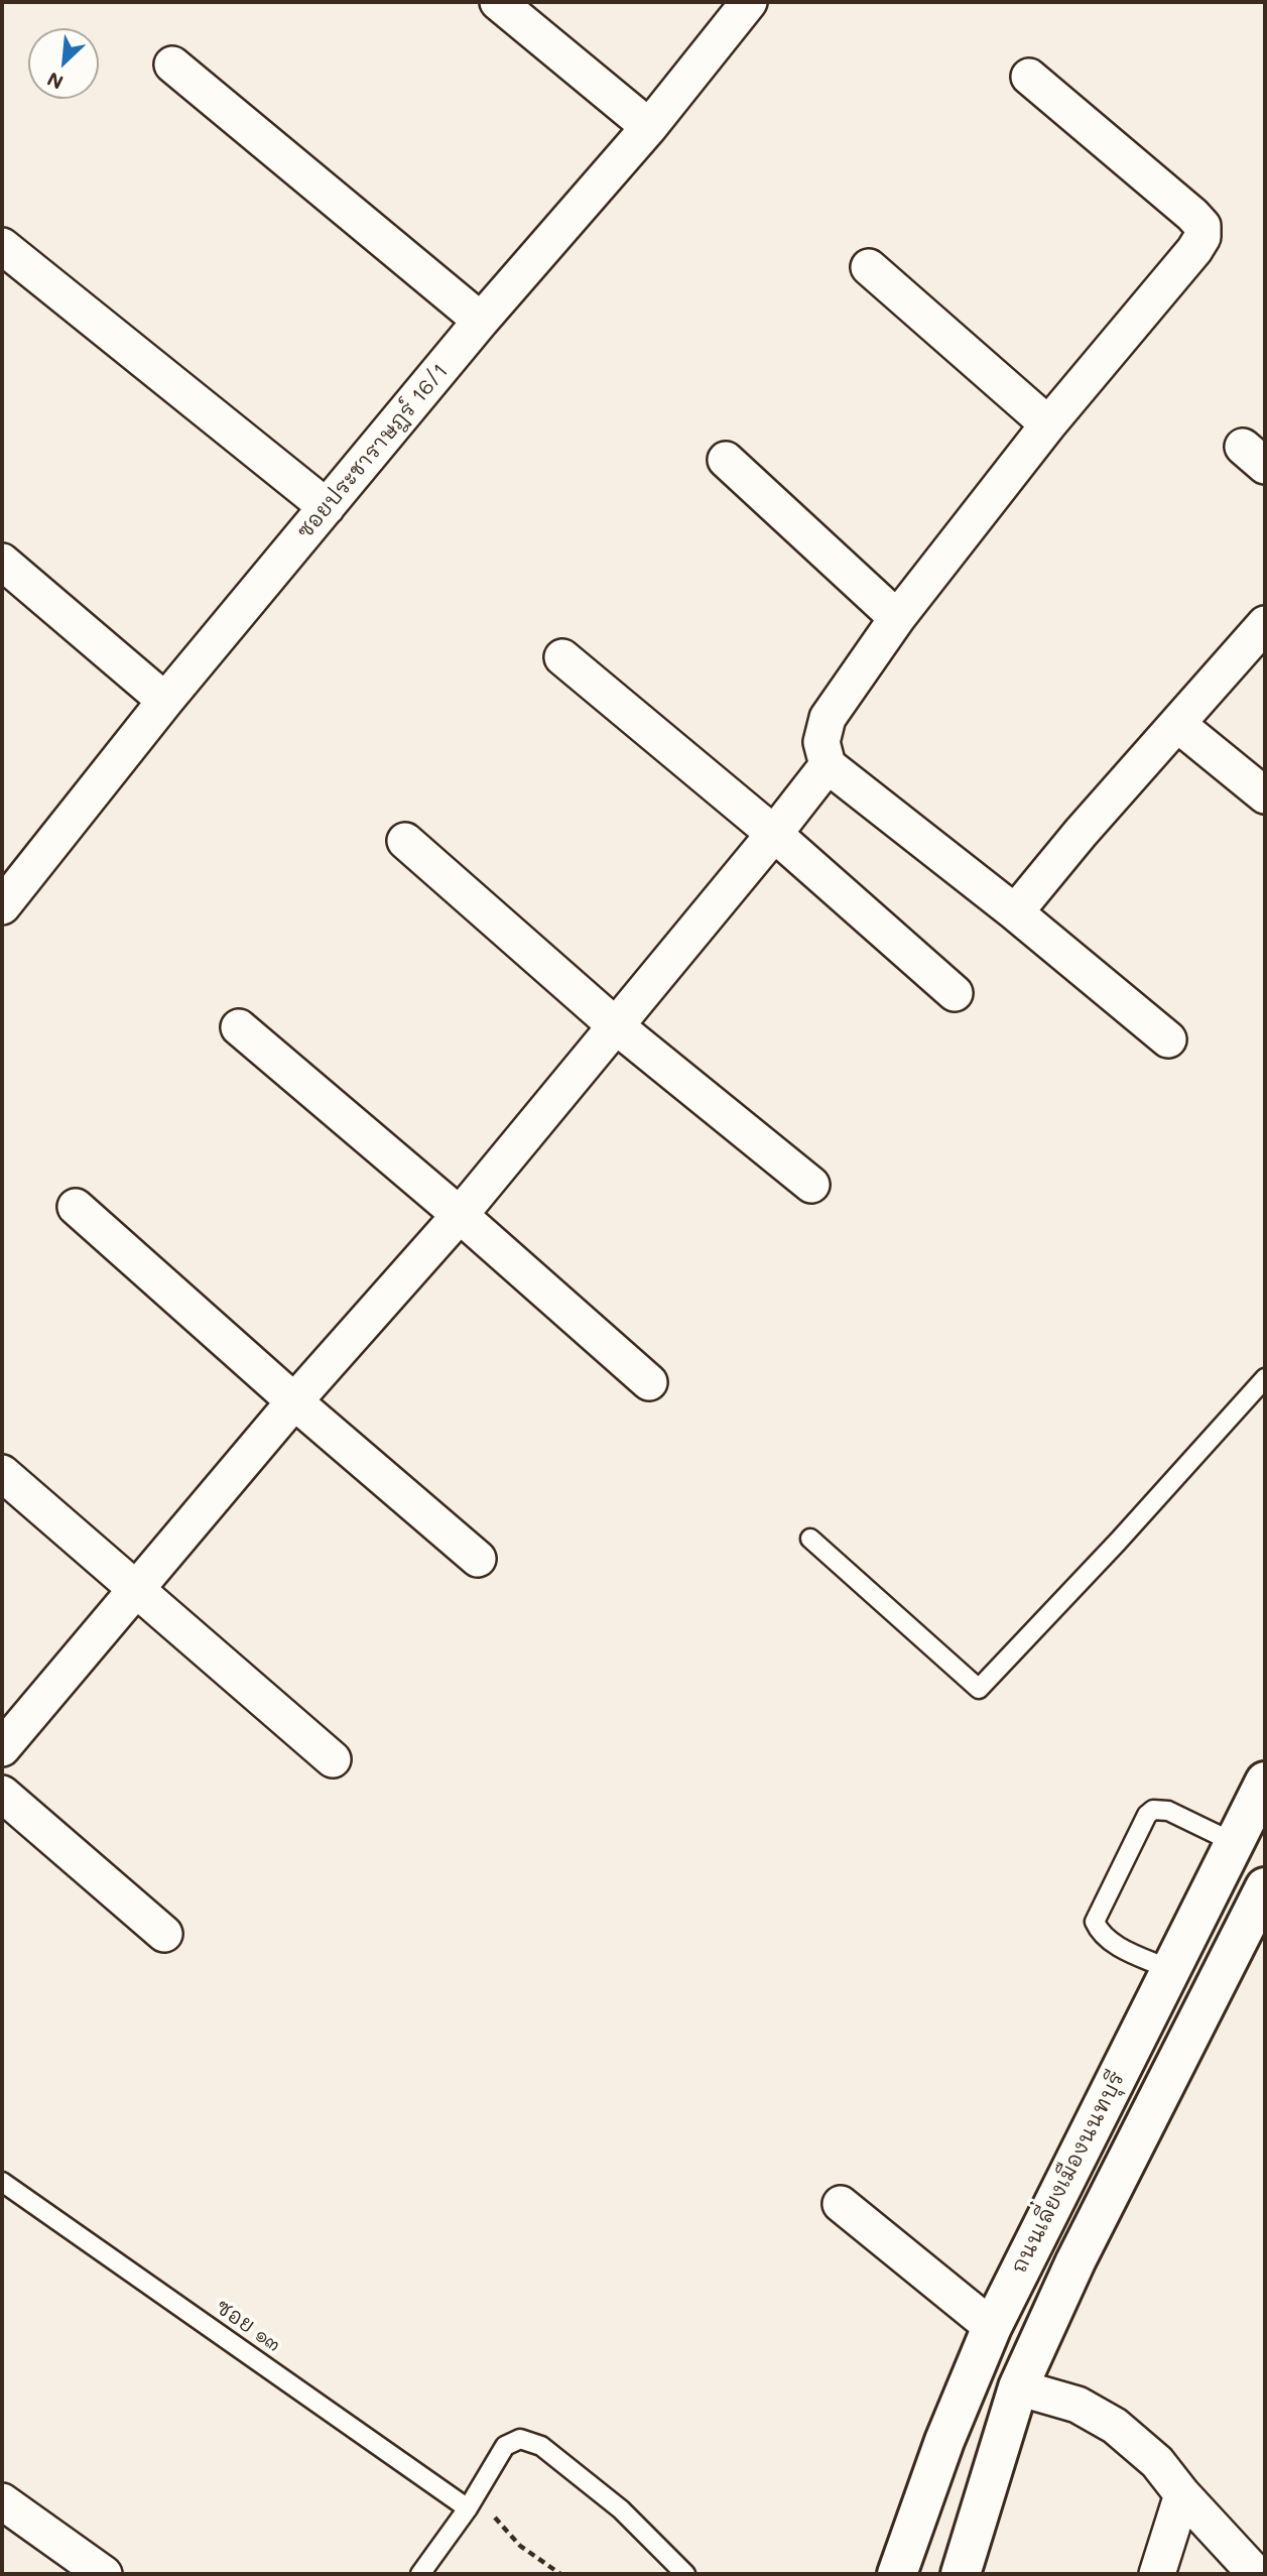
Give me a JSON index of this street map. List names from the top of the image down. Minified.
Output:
{"streets":{"main road":["ถนนเลี่ยงเมืองนนทบุรี"],"street":["ซอยประชาราษฎร์ 16/1"],"lane":["ซอย ๑๓"]},"north":"bottom left"}
